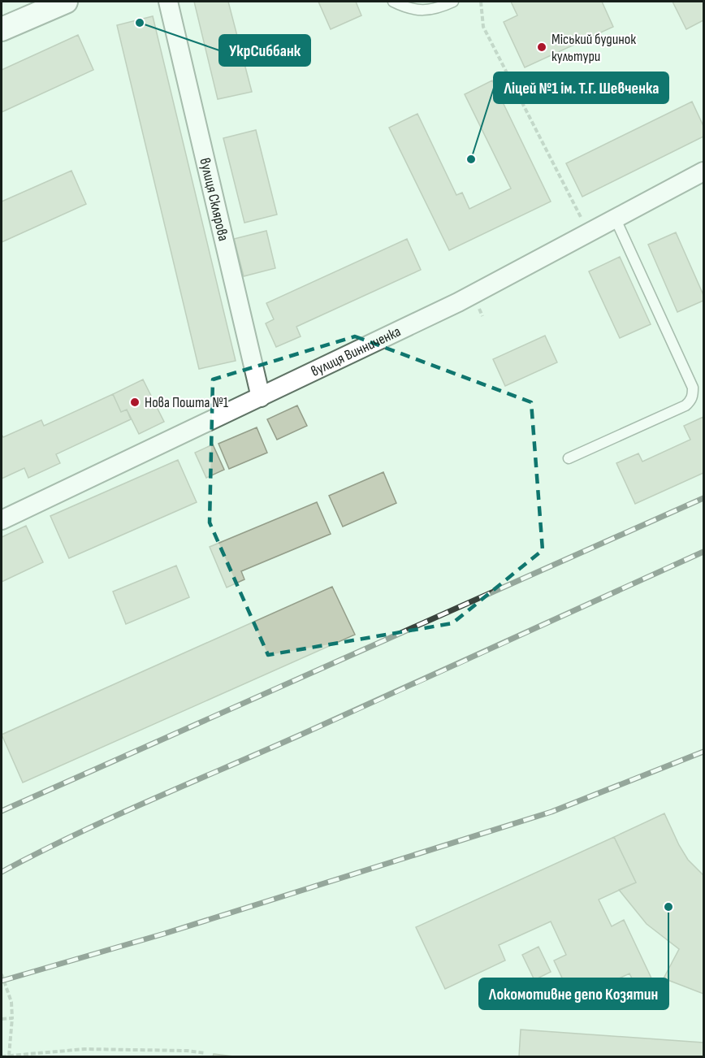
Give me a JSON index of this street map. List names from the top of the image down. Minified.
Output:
{"streets":{"street":["вулиця Склярова","вулиця Винниченка"]},"crossings":[["вулиця Склярова","вулиця Винниченка"]],"places":["УкрСиббанк","Міський будинок культури","Ліцей №1 ім. Т.Г. Шевченка","Нова Пошта №1","Локомотивне депо Козятин"]}
